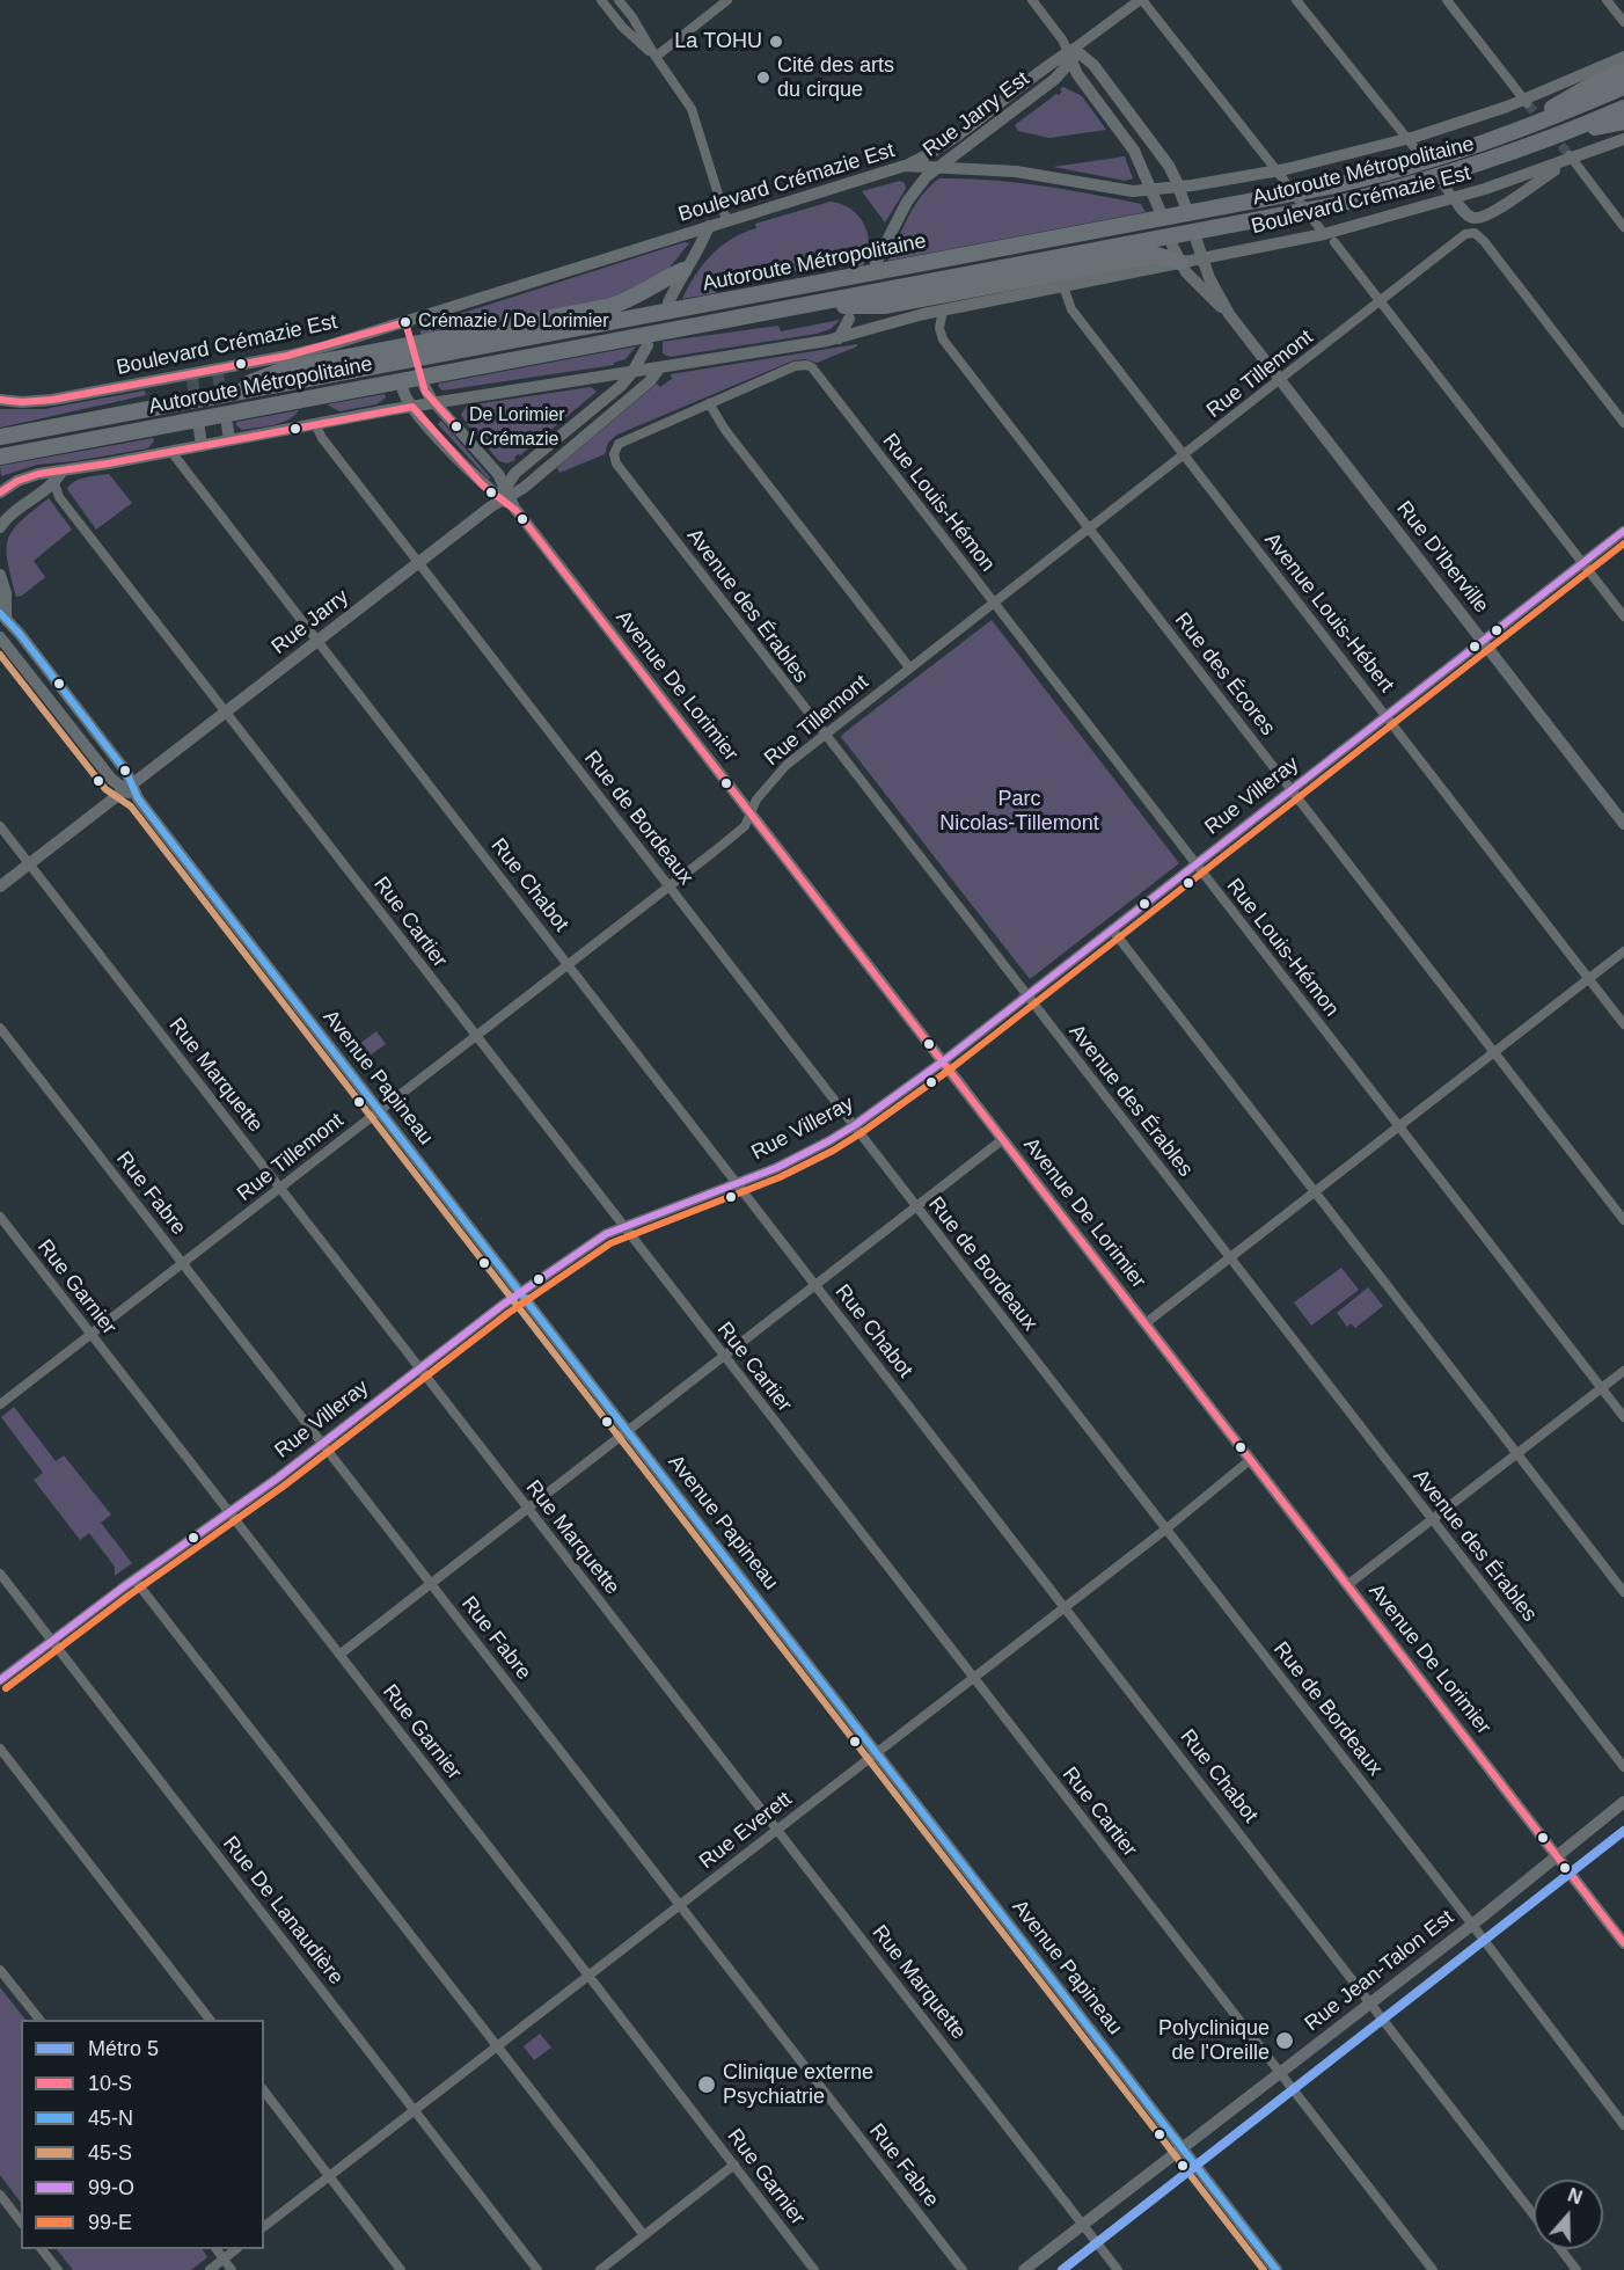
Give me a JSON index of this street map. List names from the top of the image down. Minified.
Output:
{"streets":{"highway":["Autoroute Métropolitaine"],"main road":["Rue Jarry Est","Boulevard Crémazie Est","Rue D'Iberville","Rue Jarry","Avenue De Lorimier","Avenue Papineau","Rue Jean-Talon Est"],"street":["Rue Tillemont","Rue Louis-Hémon","Avenue des Érables","Avenue Louis-Hébert","Rue des Écores","Rue Villeray","Rue de Bordeaux","Rue Chabot","Rue Cartier","Rue Marquette","Rue Fabre","Rue Garnier","Rue Everett","Rue De Lanaudière"]},"crossings":[["Rue Jarry Est","Boulevard Crémazie Est"],["Boulevard Crémazie Est","Rue D'Iberville"],["Boulevard Crémazie Est","Avenue Louis-Hébert"],["Boulevard Crémazie Est","Rue des Écores"],["Boulevard Crémazie Est","Avenue De Lorimier"],["Boulevard Crémazie Est","Rue de Bordeaux"],["Boulevard Crémazie Est","Rue Chabot"],["Rue Tillemont","Rue Louis-Hémon"],["Rue Tillemont","Rue D'Iberville"],["Rue Tillemont","Avenue des Érables"],["Rue Tillemont","Avenue Louis-Hébert"],["Rue Tillemont","Rue des Écores"],["Rue Tillemont","Avenue De Lorimier"],["Rue Tillemont","Rue de Bordeaux"],["Rue Tillemont","Rue Chabot"],["Rue Tillemont","Rue Cartier"],["Rue Tillemont","Rue Marquette"],["Rue Tillemont","Avenue Papineau"],["Rue Tillemont","Rue Fabre"],["Rue Tillemont","Rue Garnier"],["Rue Louis-Hémon","Avenue des Érables"],["Rue Louis-Hémon","Rue Villeray"],["Rue D'Iberville","Rue Villeray"],["Avenue des Érables","Rue Villeray"],["Avenue Louis-Hébert","Rue Villeray"],["Rue Jarry","Rue de Bordeaux"],["Rue Jarry","Rue Chabot"],["Rue Jarry","Rue Cartier"],["Rue des Écores","Rue Villeray"],["Avenue De Lorimier","Rue Villeray"],["Avenue De Lorimier","Rue Everett"],["Avenue De Lorimier","Rue Jean-Talon Est"],["Rue Villeray","Rue de Bordeaux"],["Rue Villeray","Rue Chabot"],["Rue Villeray","Rue Cartier"],["Rue Villeray","Rue Marquette"],["Rue Villeray","Avenue Papineau"],["Rue Villeray","Rue Fabre"],["Rue Villeray","Rue Garnier"],["Rue Villeray","Rue De Lanaudière"],["Rue de Bordeaux","Rue Everett"],["Rue de Bordeaux","Rue Jean-Talon Est"],["Rue Chabot","Rue Everett"],["Rue Chabot","Rue Jean-Talon Est"],["Rue Cartier","Rue Everett"],["Rue Cartier","Rue Jean-Talon Est"],["Rue Marquette","Rue Everett"],["Rue Marquette","Rue Jean-Talon Est"],["Avenue Papineau","Rue Everett"],["Avenue Papineau","Rue Jean-Talon Est"],["Rue Fabre","Rue Everett"],["Rue Garnier","Rue Everett"],["Rue Everett","Rue De Lanaudière"]],"parks":["Parc Nicolas-Tillemont"],"places":["La TOHU","Cité des arts du cirque","Crémazie / De Lorimier","De Lorimier / Crémazie","Polyclinique de l'Oreille","Clinique externe Psychiatrie"],"lines":["transit line 10-S","transit line 99-O","transit line 99-E","transit line 45-N","transit line 45-S","metro line 5"],"legend":["Métro 5","10-S","45-N","45-S","99-O","99-E"],"north":"top"}
